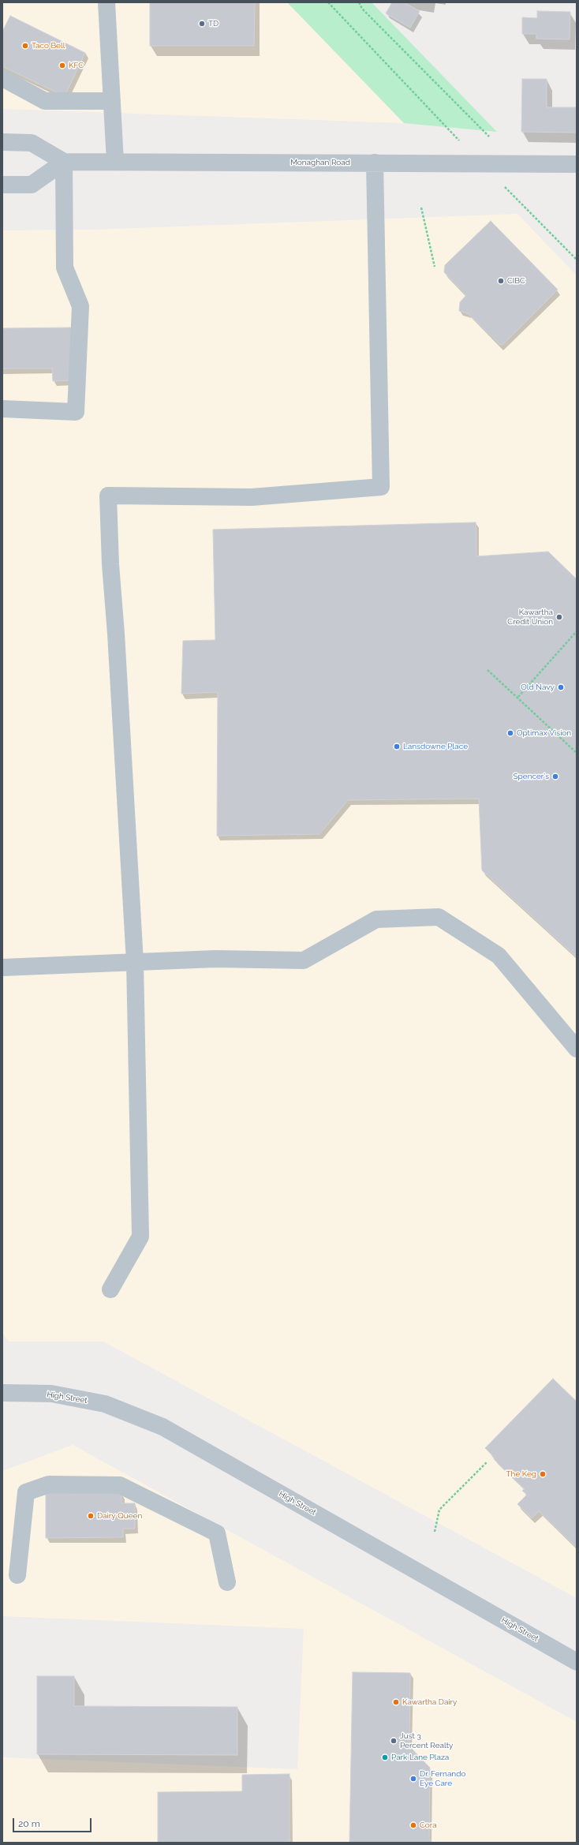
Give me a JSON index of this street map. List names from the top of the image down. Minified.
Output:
{"streets":{"street":["Monaghan Road","High Street"]},"places":["TD","Taco Bell","KFC","CIBC","Kawartha Credit Union","Old Navy","Optimax Vision","Lansdowne Place","Spencer's","The Keg","Dairy Queen","Kawartha Dairy","Just 3 Percent Realty","Park Lane Plaza","Dr. Fernando Eye Care","Cora"],"scale_bar":"20 m"}
